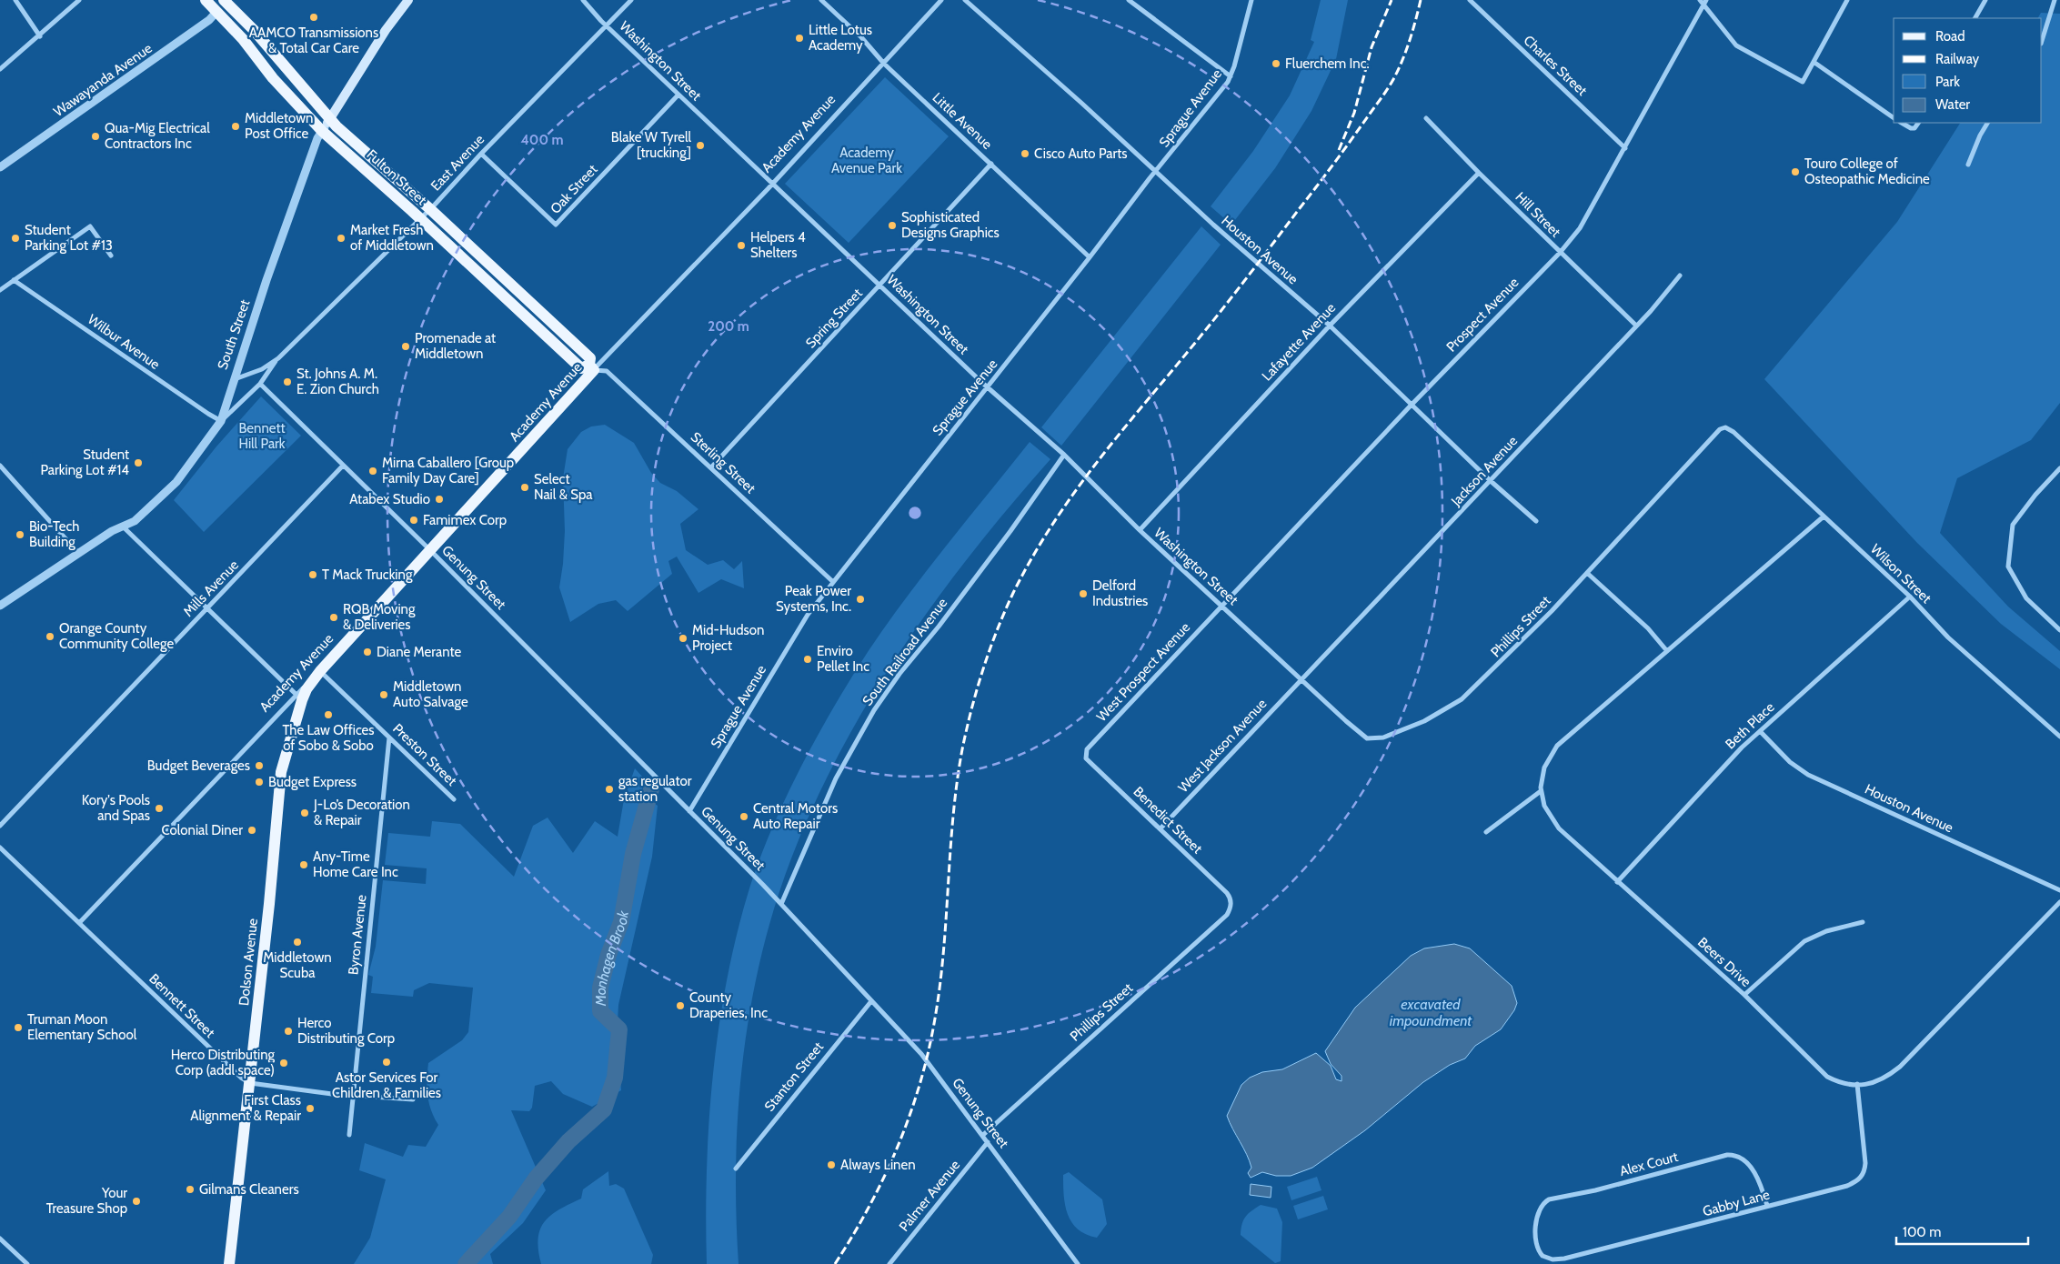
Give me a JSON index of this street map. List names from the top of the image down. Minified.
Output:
{"streets":{"main road":["Academy Avenue","Fulton Street","South Street","Dolson Avenue"],"street":["Washington Street","Charles Street","Wawayanda Avenue","Sprague Avenue","Little Avenue","East Avenue","Oak Street","Hill Street","Houston Avenue","Prospect Avenue","Spring Street","Wilbur Avenue","Lafayette Avenue","Sterling Street","Jackson Avenue","Wilson Street","Genung Street","Mills Avenue","Phillips Street","South Railroad Avenue","West Prospect Avenue","Beth Place","West Jackson Avenue","Preston Street","Benedict Street","Byron Avenue","Beers Drive","Bennett Street","Stanton Street","Alex Court","Palmer Avenue","Gabby Lane"]},"crossings":[["Washington Street","Sprague Avenue"],["Washington Street","Academy Avenue"],["Washington Street","East Avenue"],["Washington Street","Oak Street"],["Washington Street","Prospect Avenue"],["Washington Street","Spring Street"],["Washington Street","Lafayette Avenue"],["Washington Street","Jackson Avenue"],["Washington Street","Phillips Street"],["Washington Street","South Railroad Avenue"],["Washington Street","West Prospect Avenue"],["Washington Street","West Jackson Avenue"],["Charles Street","Prospect Avenue"],["Wawayanda Avenue","Fulton Street"],["Sprague Avenue","Little Avenue"],["Sprague Avenue","Houston Avenue"],["Sprague Avenue","Sterling Street"],["Sprague Avenue","Genung Street"],["Little Avenue","Academy Avenue"],["Little Avenue","Spring Street"],["Academy Avenue","Fulton Street"],["Academy Avenue","Sterling Street"],["Academy Avenue","Genung Street"],["Academy Avenue","Preston Street"],["Academy Avenue","Dolson Avenue"],["Academy Avenue","Bennett Street"],["East Avenue","Fulton Street"],["East Avenue","Oak Street"],["East Avenue","South Street"],["East Avenue","Wilbur Avenue"],["East Avenue","Genung Street"],["Fulton Street","South Street"],["Fulton Street","Sterling Street"],["Hill Street","Prospect Avenue"],["Hill Street","Lafayette Avenue"],["Hill Street","Jackson Avenue"],["Houston Avenue","Prospect Avenue"],["Houston Avenue","Lafayette Avenue"],["Houston Avenue","Jackson Avenue"],["Houston Avenue","Beth Place"],["Prospect Avenue","West Prospect Avenue"],["Spring Street","Sterling Street"],["South Street","Wilbur Avenue"],["Jackson Avenue","Phillips Street"],["Jackson Avenue","West Jackson Avenue"],["Wilson Street","Phillips Street"],["Wilson Street","Beth Place"],["Genung Street","Mills Avenue"],["Genung Street","Phillips Street"],["Genung Street","South Railroad Avenue"],["Genung Street","Stanton Street"],["Genung Street","Palmer Avenue"],["Phillips Street","West Jackson Avenue"],["Phillips Street","Benedict Street"],["West Prospect Avenue","Benedict Street"],["Beth Place","Beers Drive"],["West Jackson Avenue","Benedict Street"],["Preston Street","Byron Avenue"],["Preston Street","Dolson Avenue"],["Dolson Avenue","Bennett Street"],["Beers Drive","Gabby Lane"],["Alex Court","Gabby Lane"]],"water":["Monhagen Brook","excavated impoundment"],"parks":["Academy Avenue Park","Bennett Hill Park"],"places":["AAMCO Transmissions & Total Car Care","Little Lotus Academy","Fluerchem Inc.","Middletown Post Office","Qua-Mig Electrical Contractors Inc","Blake W Tyrell [trucking]","Cisco Auto Parts","Touro College of Osteopathic Medicine","Sophisticated Designs Graphics","Student Parking Lot #13","Market Fresh of Middletown","Helpers 4 Shelters","Promenade at Middletown","St. Johns A. M. E. Zion Church","Student Parking Lot #14","Mirna Caballero [Group Family Day Care]","Select Nail & Spa","Atabex Studio","Famimex Corp","Bio-Tech Building","T Mack Trucking","Delford Industries","Peak Power Systems, Inc.","RQB Moving & Deliveries","Orange County Community College","Mid-Hudson Project","Diane Merante","Enviro Pellet Inc","Middletown Auto Salvage","The Law Offices of Sobo & Sobo","Budget Beverages","Budget Express","gas regulator station","Kory's Pools and Spas","J-Lo’s Decoration & Repair","Central Motors Auto Repair","Colonial Diner","Any-Time Home Care Inc","Middletown Scuba","County Draperies, Inc","Truman Moon Elementary School","Herco Distributing Corp","Astor Services For Children & Families","Herco Distributing Corp (addl space)","First Class Alignment & Repair","Always Linen","Gilmans Cleaners","Your Treasure Shop"],"legend":["Road","Railway","Park","Water"],"scale_bar":"100 m","rings":["400 m","200 m"]}
